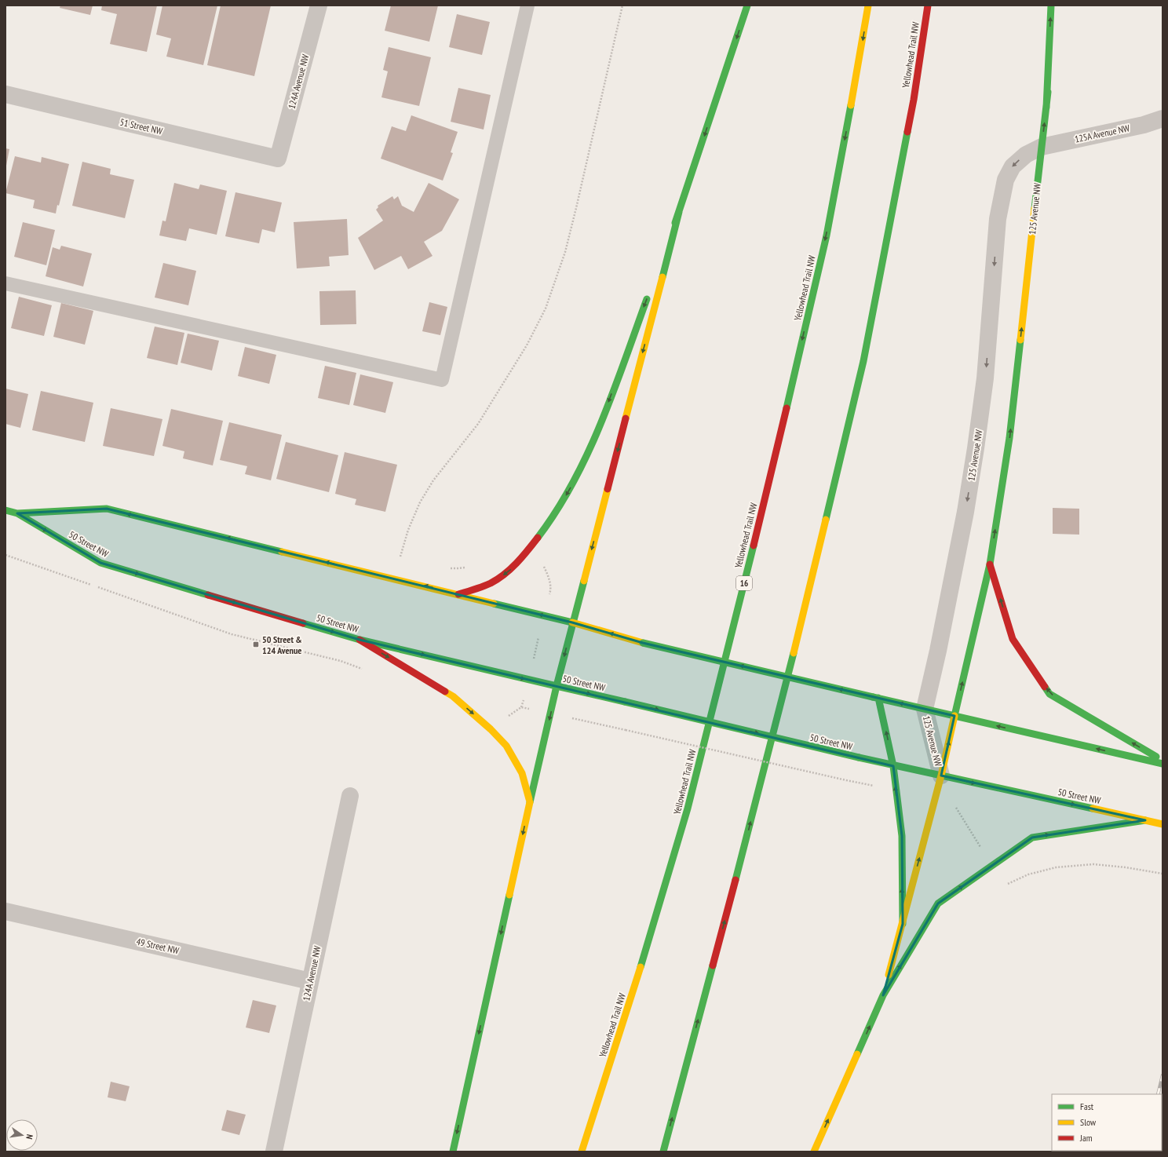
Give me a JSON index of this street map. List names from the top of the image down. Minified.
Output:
{"streets":{"main road":["Yellowhead Trail NW","125 Avenue NW","50 Street NW","16"],"street":["124A Avenue NW","51 Street NW","125A Avenue NW","49 Street NW"]},"crossings":[["124A Avenue NW","51 Street NW"],["124A Avenue NW","49 Street NW"],["125A Avenue NW","125 Avenue NW"],["125 Avenue NW","50 Street NW"]],"places":{"transit":["50 Street & 124 Avenue"]},"legend":["Fast","Slow","Jam"],"north":"right"}
